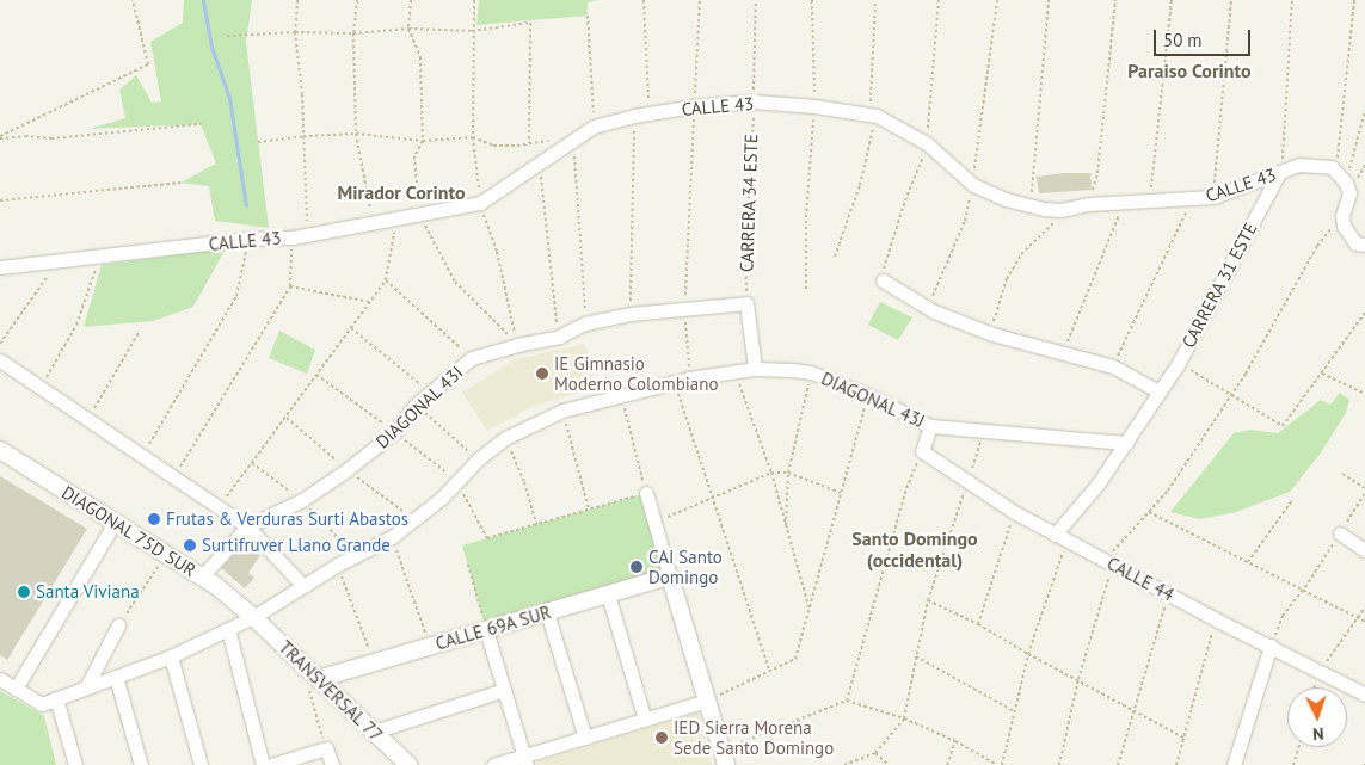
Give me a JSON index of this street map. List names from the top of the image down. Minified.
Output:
{"streets":{"street":["CALLE 43","CARRERA 31 ESTE","DIAGONAL 43J","DIAGONAL 43I","DIAGONAL 75D SUR","CALLE 44","CALLE 69A SUR","TRANSVERSAL 77"],"path":["CARRERA 34 ESTE"]},"crossings":[["CALLE 43","CARRERA 34 ESTE"],["CALLE 43","CARRERA 31 ESTE"],["CARRERA 34 ESTE","DIAGONAL 43I"],["CARRERA 31 ESTE","DIAGONAL 43J"],["CARRERA 31 ESTE","CALLE 44"],["DIAGONAL 43J","DIAGONAL 75D SUR"],["DIAGONAL 43J","TRANSVERSAL 77"],["DIAGONAL 75D SUR","TRANSVERSAL 77"],["CALLE 69A SUR","TRANSVERSAL 77"]],"districts":["Paraiso Corinto","Mirador Corinto","Santo Domingo (occidental)"],"places":["IE Gimnasio Moderno Colombiano","Frutas & Verduras Surti Abastos","Surtifruver Llano Grande","CAI Santo Domingo","Santa Viviana","IED Sierra Morena Sede Santo Domingo"],"scale_bar":"50 m","north":"bottom"}
